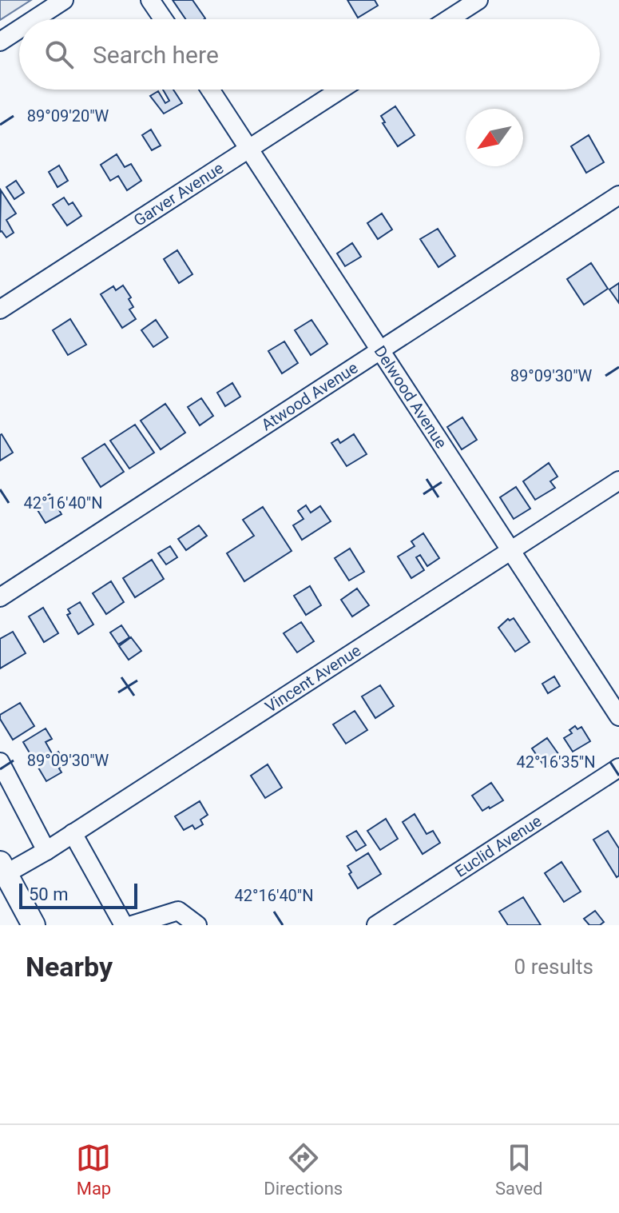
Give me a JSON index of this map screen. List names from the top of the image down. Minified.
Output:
{"streets":{"street":["Garver Avenue","Atwood Avenue","Delwood Avenue","Vincent Avenue","Euclid Avenue"]},"crossings":[["Garver Avenue","Delwood Avenue"],["Atwood Avenue","Delwood Avenue"],["Delwood Avenue","Vincent Avenue"]],"scale_bar":"50 m","north":"bottom left","page":{"search":"Search here","scale":"50 m","heading":["Nearby","0 results"],"nav":["Map","Directions","Saved"]},"coordinates":["89°09'20\"W","89°09'30\"W","42°16'40\"N","42°16'35\"N"]}
